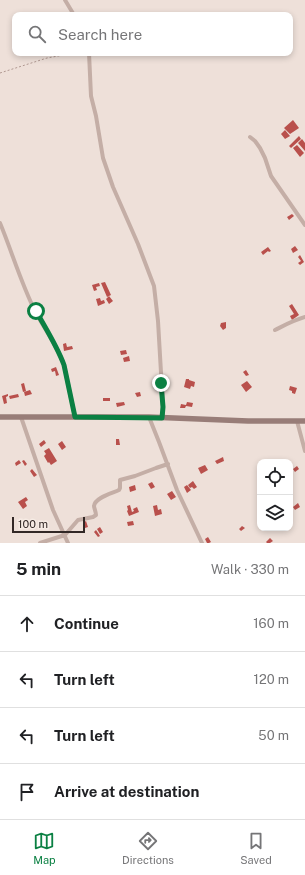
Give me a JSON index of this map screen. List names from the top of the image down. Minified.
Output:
{"scale_bar":"100 m","page":{"search":"Search here","scale":"100 m","heading":["5 min","Walk · 330 m"],"list":[["Continue","160 m"],["Turn left","120 m"],["Turn left","50 m"],"Arrive at destination"],"nav":["Map","Directions","Saved"]}}
